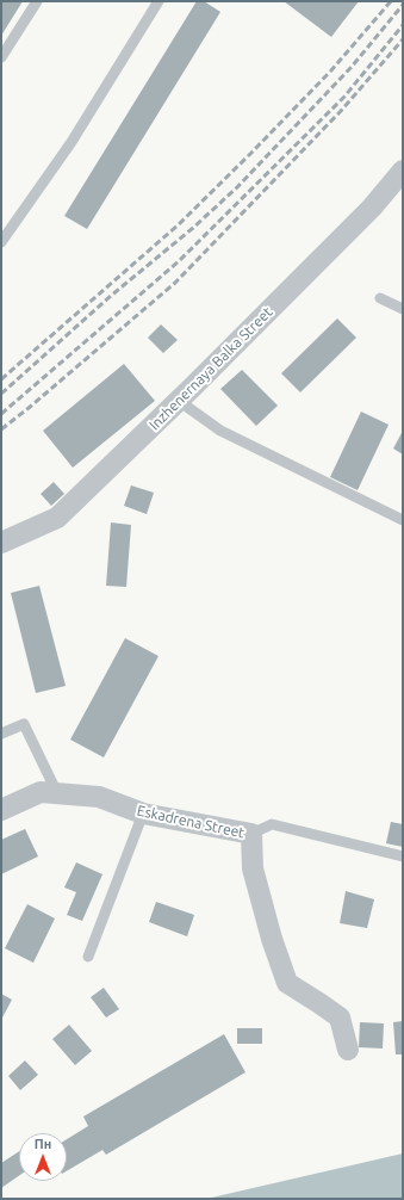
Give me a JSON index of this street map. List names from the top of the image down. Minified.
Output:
{"streets":{"street":["Inzhenernaya Balka Street","Eskadrena Street"]},"north":"top"}
